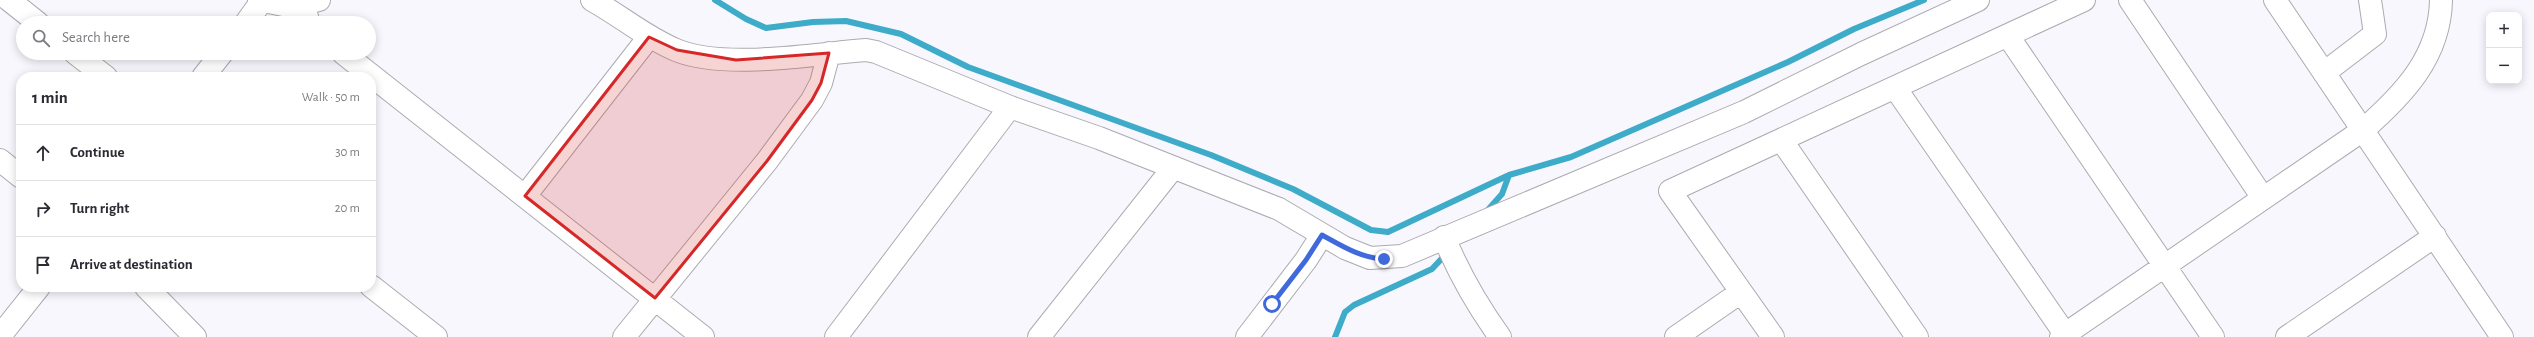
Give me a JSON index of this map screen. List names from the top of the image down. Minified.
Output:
{"page":{"map_buttons":["+","−"],"search":"Search here","heading":["1 min","Walk · 50 m"],"list":[["Continue","30 m"],["Turn right","20 m"],"Arrive at destination"]}}
